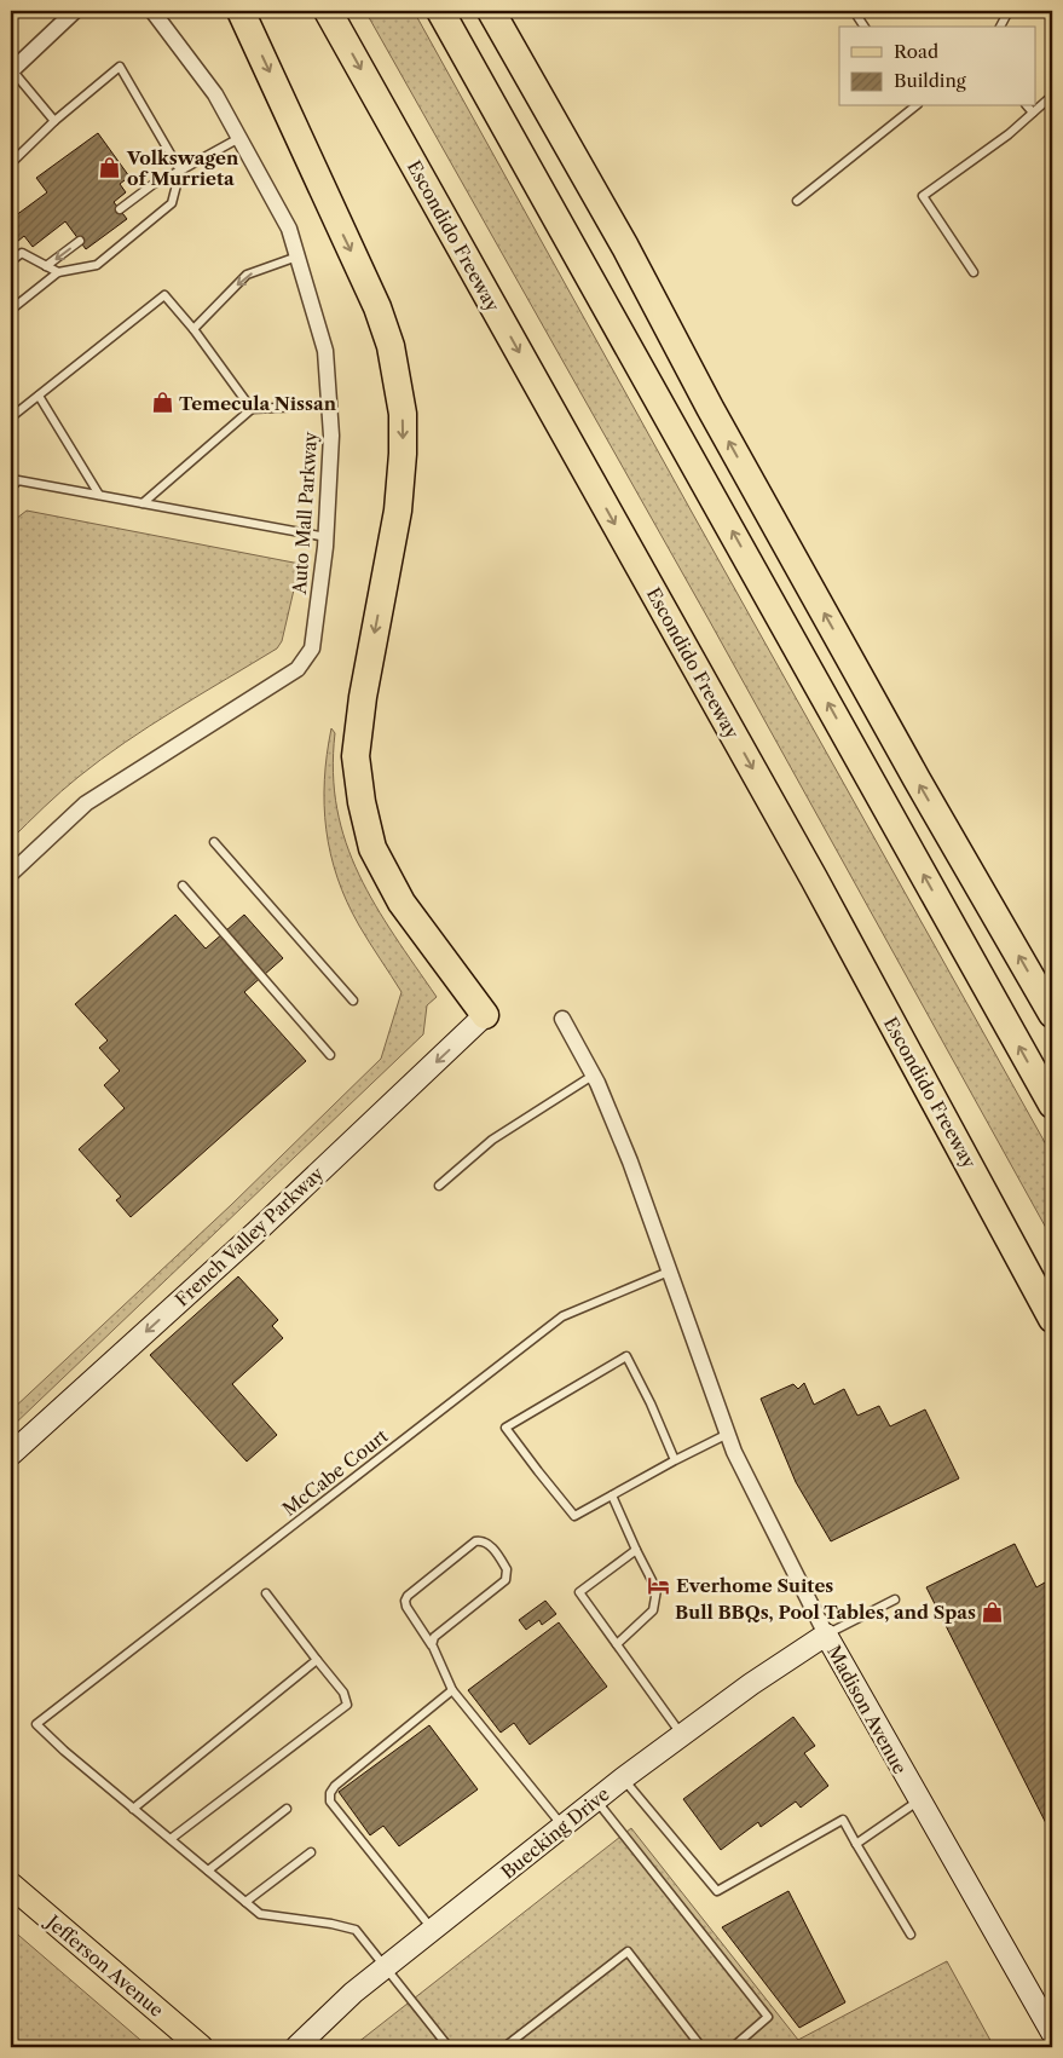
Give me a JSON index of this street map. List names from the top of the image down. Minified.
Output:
{"streets":{"highway":["Escondido Freeway"],"main road":["Jefferson Avenue"],"street":["Auto Mall Parkway","French Valley Parkway","Madison Avenue","Buecking Drive"],"lane":["McCabe Court"]},"crossings":[["McCabe Court","Madison Avenue"],["Madison Avenue","Buecking Drive"]],"one_way":["French Valley Parkway"],"places":{"shop":["Volkswagen of Murrieta","Temecula Nissan","Bull BBQs, Pool Tables, and Spas"],"hotel":["Everhome Suites"]},"legend":["Road","Building"]}
